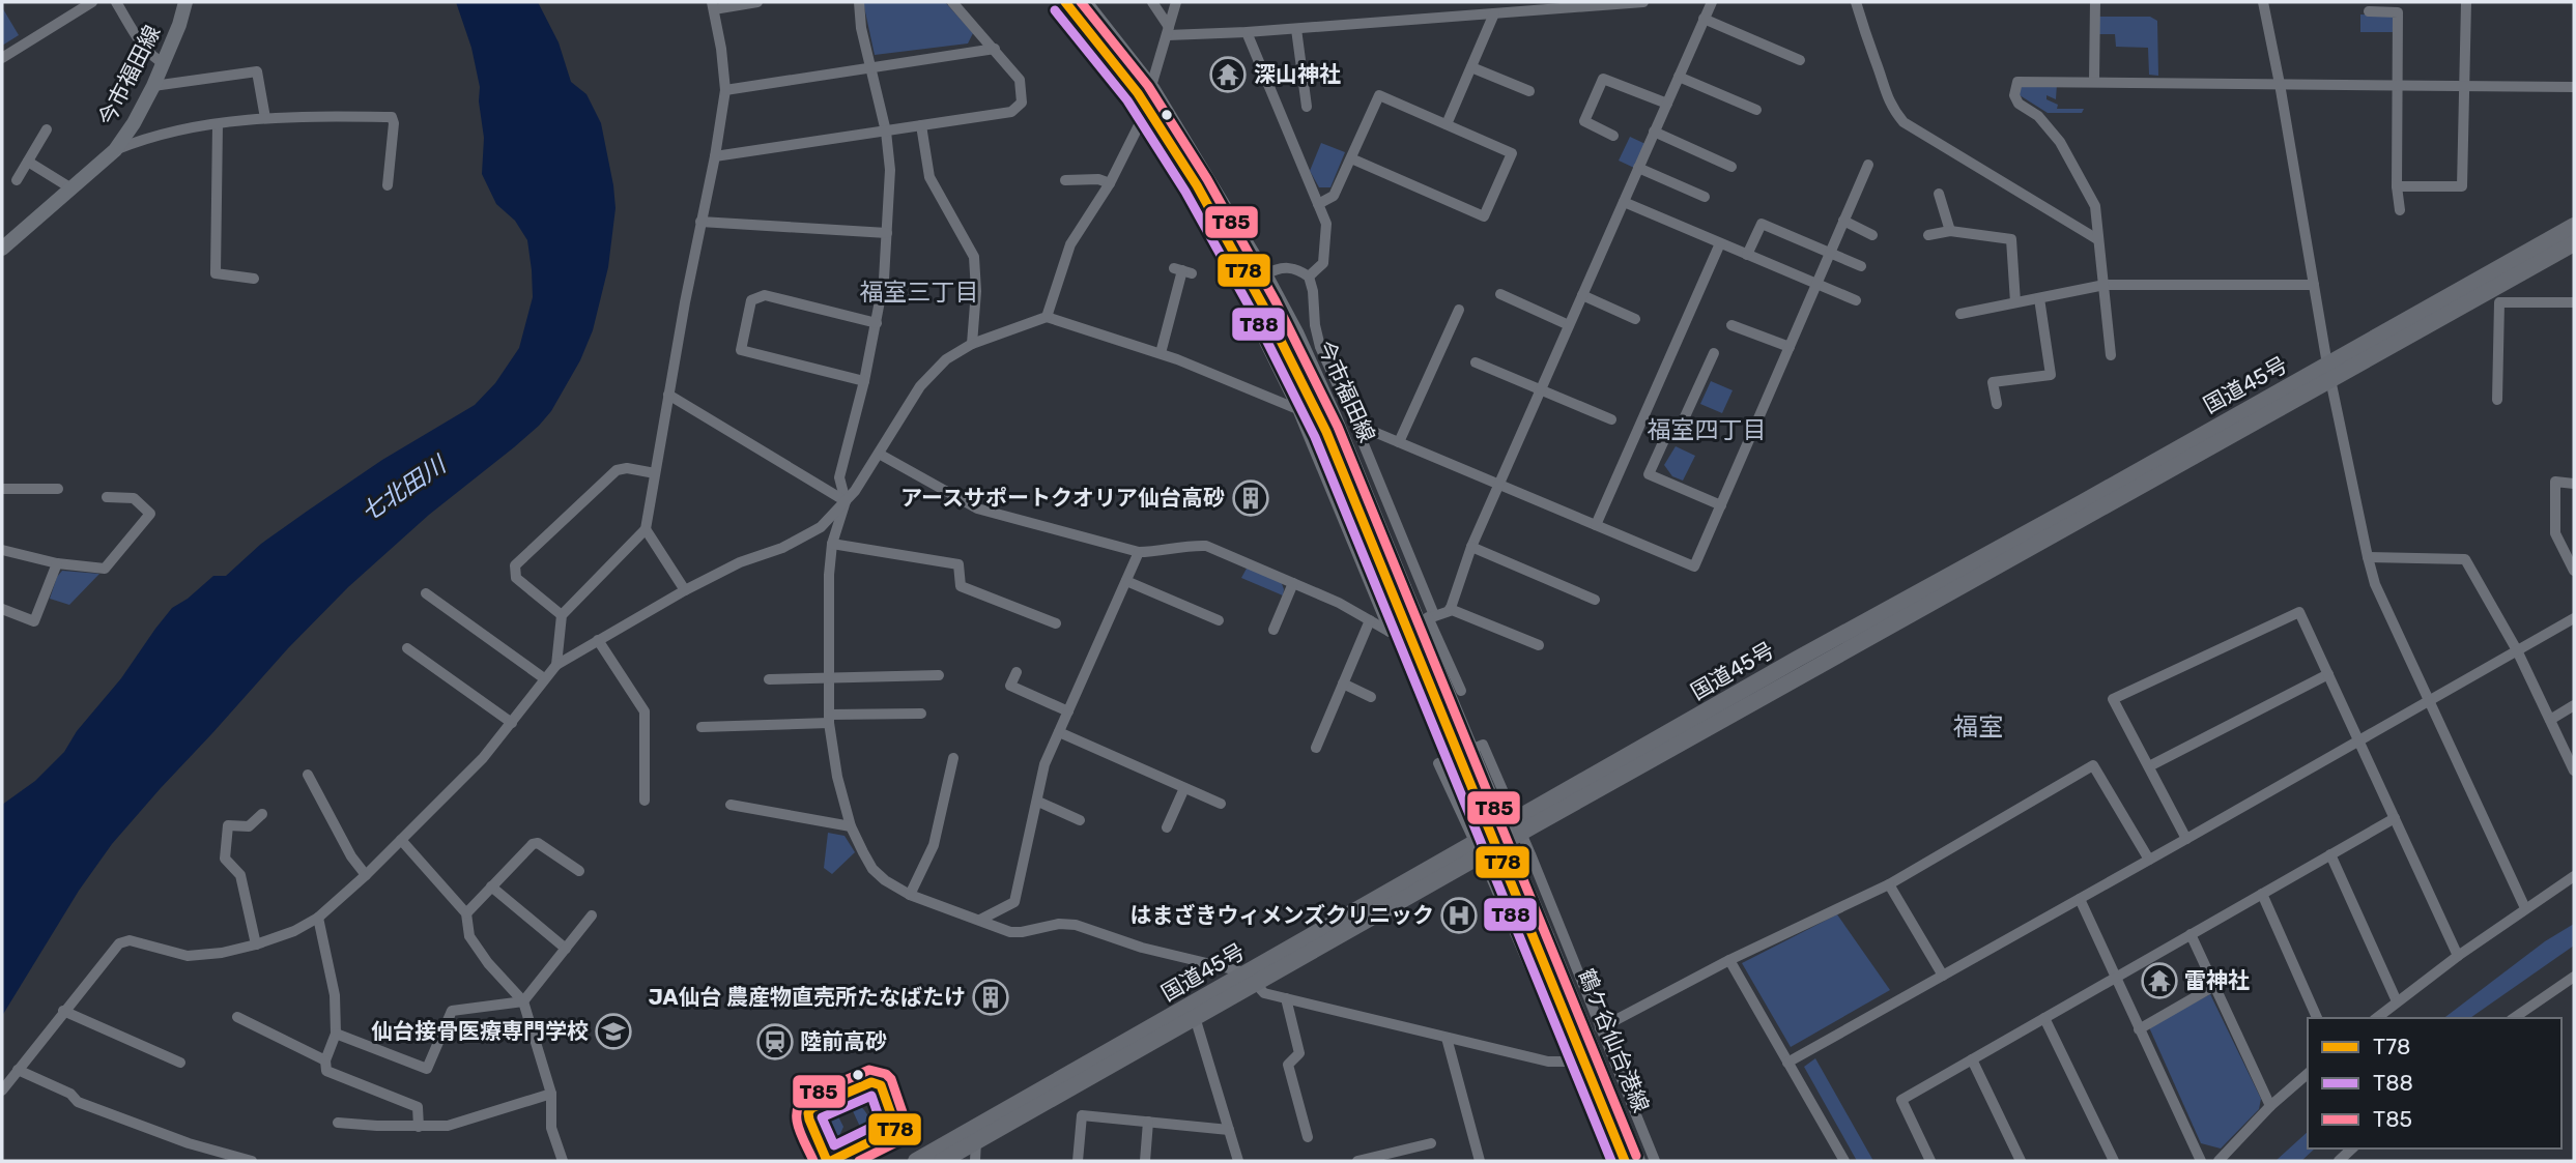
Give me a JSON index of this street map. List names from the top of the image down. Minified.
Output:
{"streets":{"highway":["国道45号"],"main road":["今市福田線"],"street":["鶴ケ谷仙台港線"]},"crossings":[["今市福田線","国道45号"],["今市福田線","鶴ケ谷仙台港線"],["国道45号","鶴ケ谷仙台港線"]],"districts":["福室三丁目","福室四丁目","福室"],"water":["七北田川"],"places":{"temple":["深山神社","雷神社"],"building":["アースサポートクオリア仙台高砂","JA仙台 農産物直売所たなばたけ"],"hospital":["はまざきウィメンズクリニック"],"school or university":["仙台接骨医療専門学校"],"station":["陸前高砂"]},"lines":["transit line T78","transit line T85","transit line T88"],"legend":["T78","T88","T85"]}
